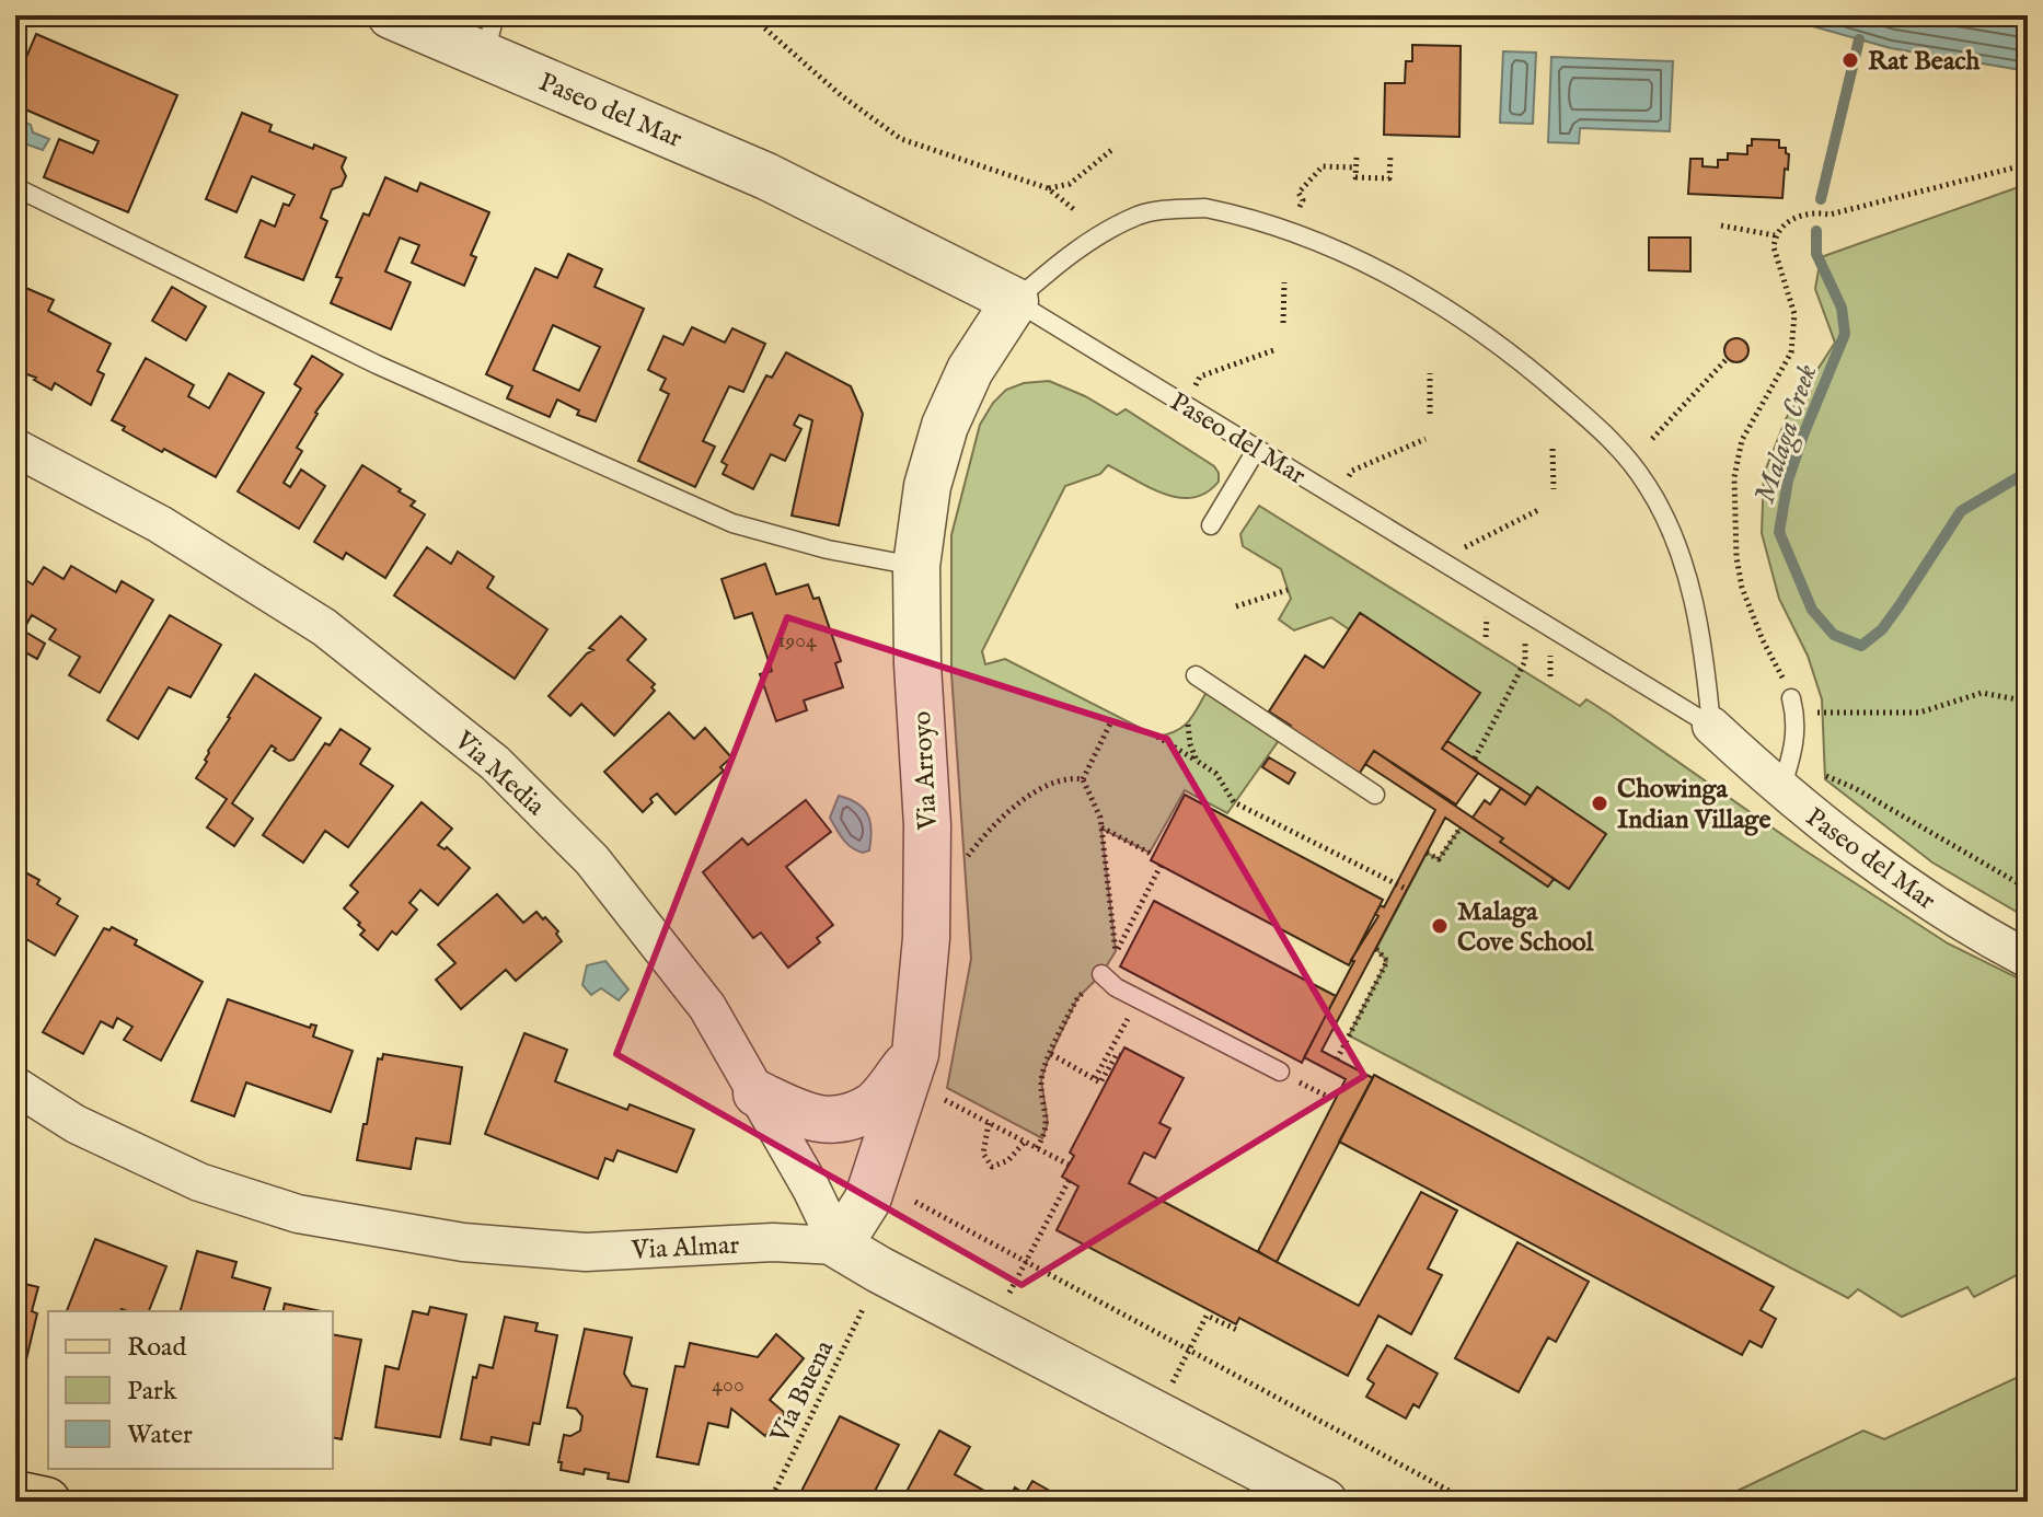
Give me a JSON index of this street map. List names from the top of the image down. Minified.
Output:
{"streets":{"street":["Paseo del Mar","Via Arroyo","Via Media","Via Almar"],"path":["Via Buena"]},"crossings":[["Paseo del Mar","Via Arroyo"],["Via Arroyo","Via Media"],["Via Arroyo","Via Almar"],["Via Media","Via Almar"]],"water":["Malaga Creek"],"places":["Rat Beach","Chowinga Indian Village","Malaga Cove School"],"house_numbers":["1904","400"],"legend":["Road","Park","Water"]}
